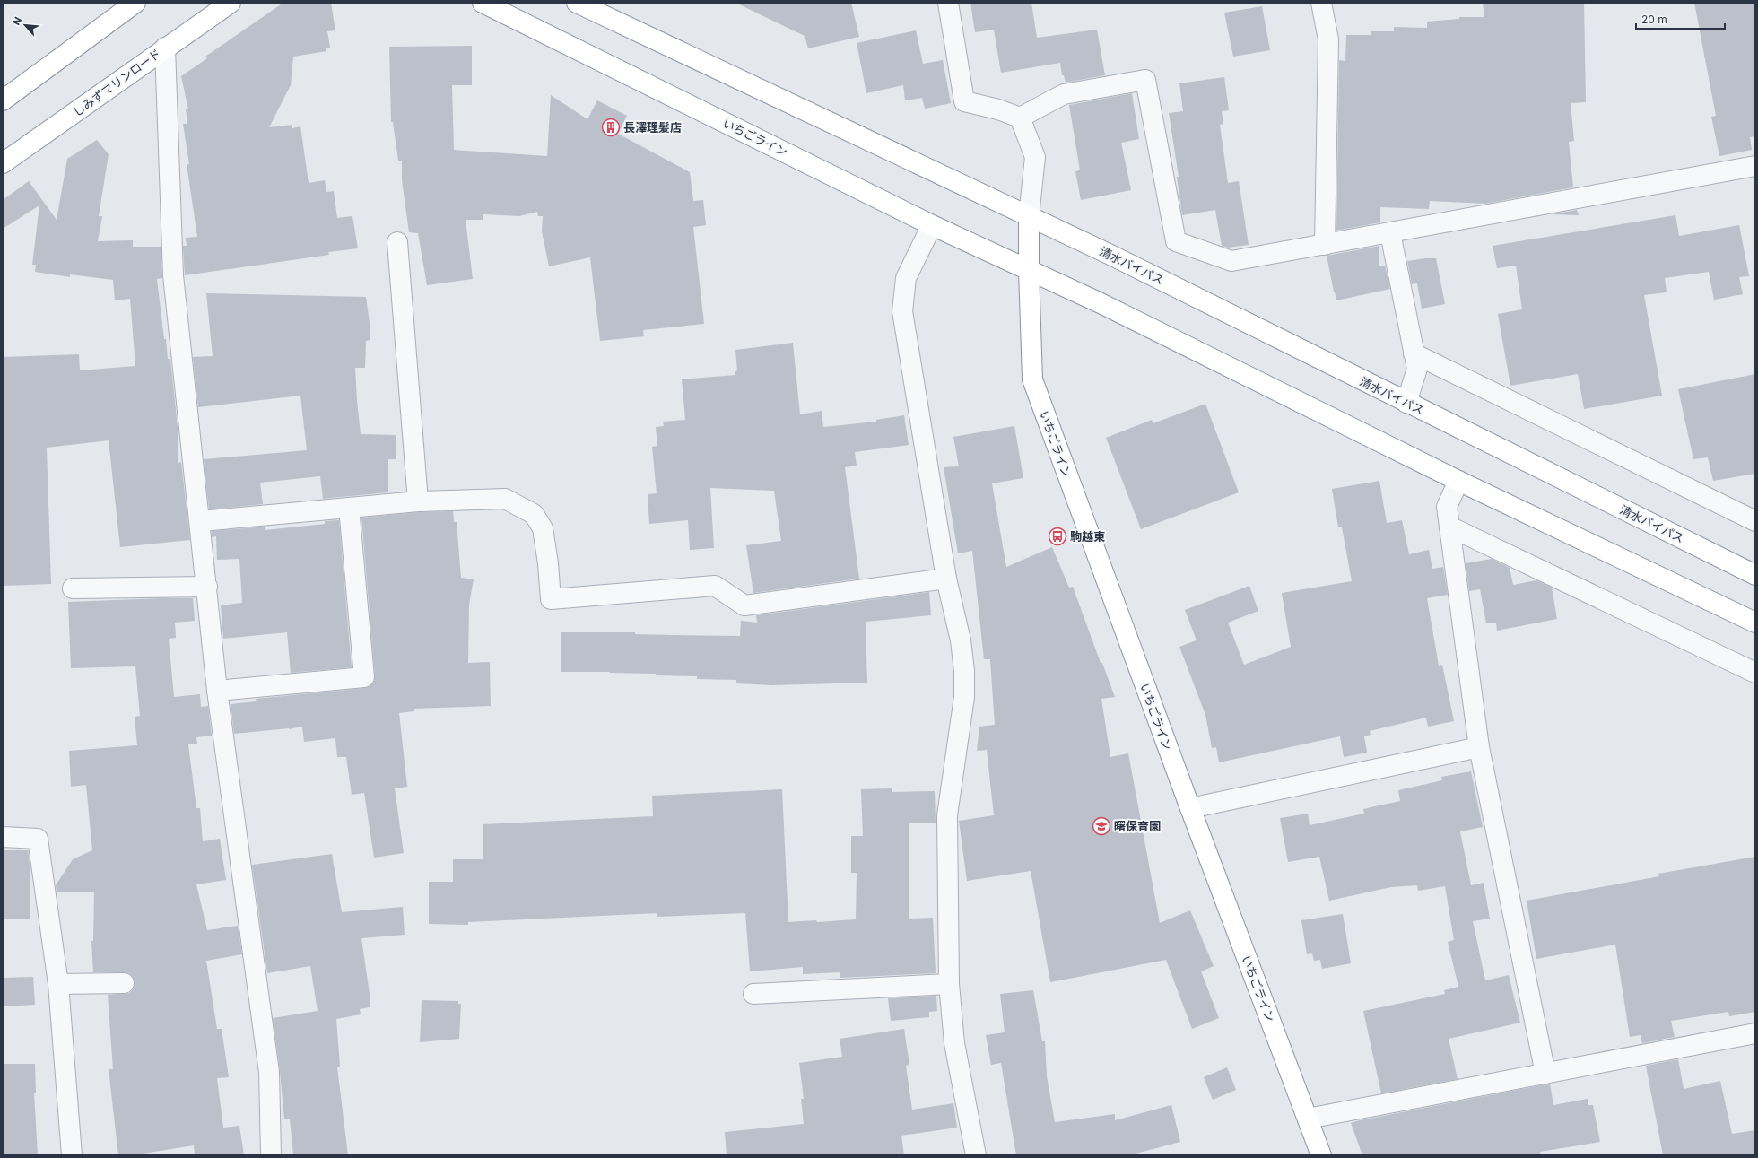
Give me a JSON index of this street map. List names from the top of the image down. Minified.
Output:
{"streets":{"highway":["しみずマリンロード","いちごライン","清水バイパス"]},"crossings":[["いちごライン","清水バイパス"]],"places":{"building":["長澤理髪店"],"bus stop":["駒越東"],"school or university":["曙保育園"]},"scale_bar":"20 m","north":"top left"}
